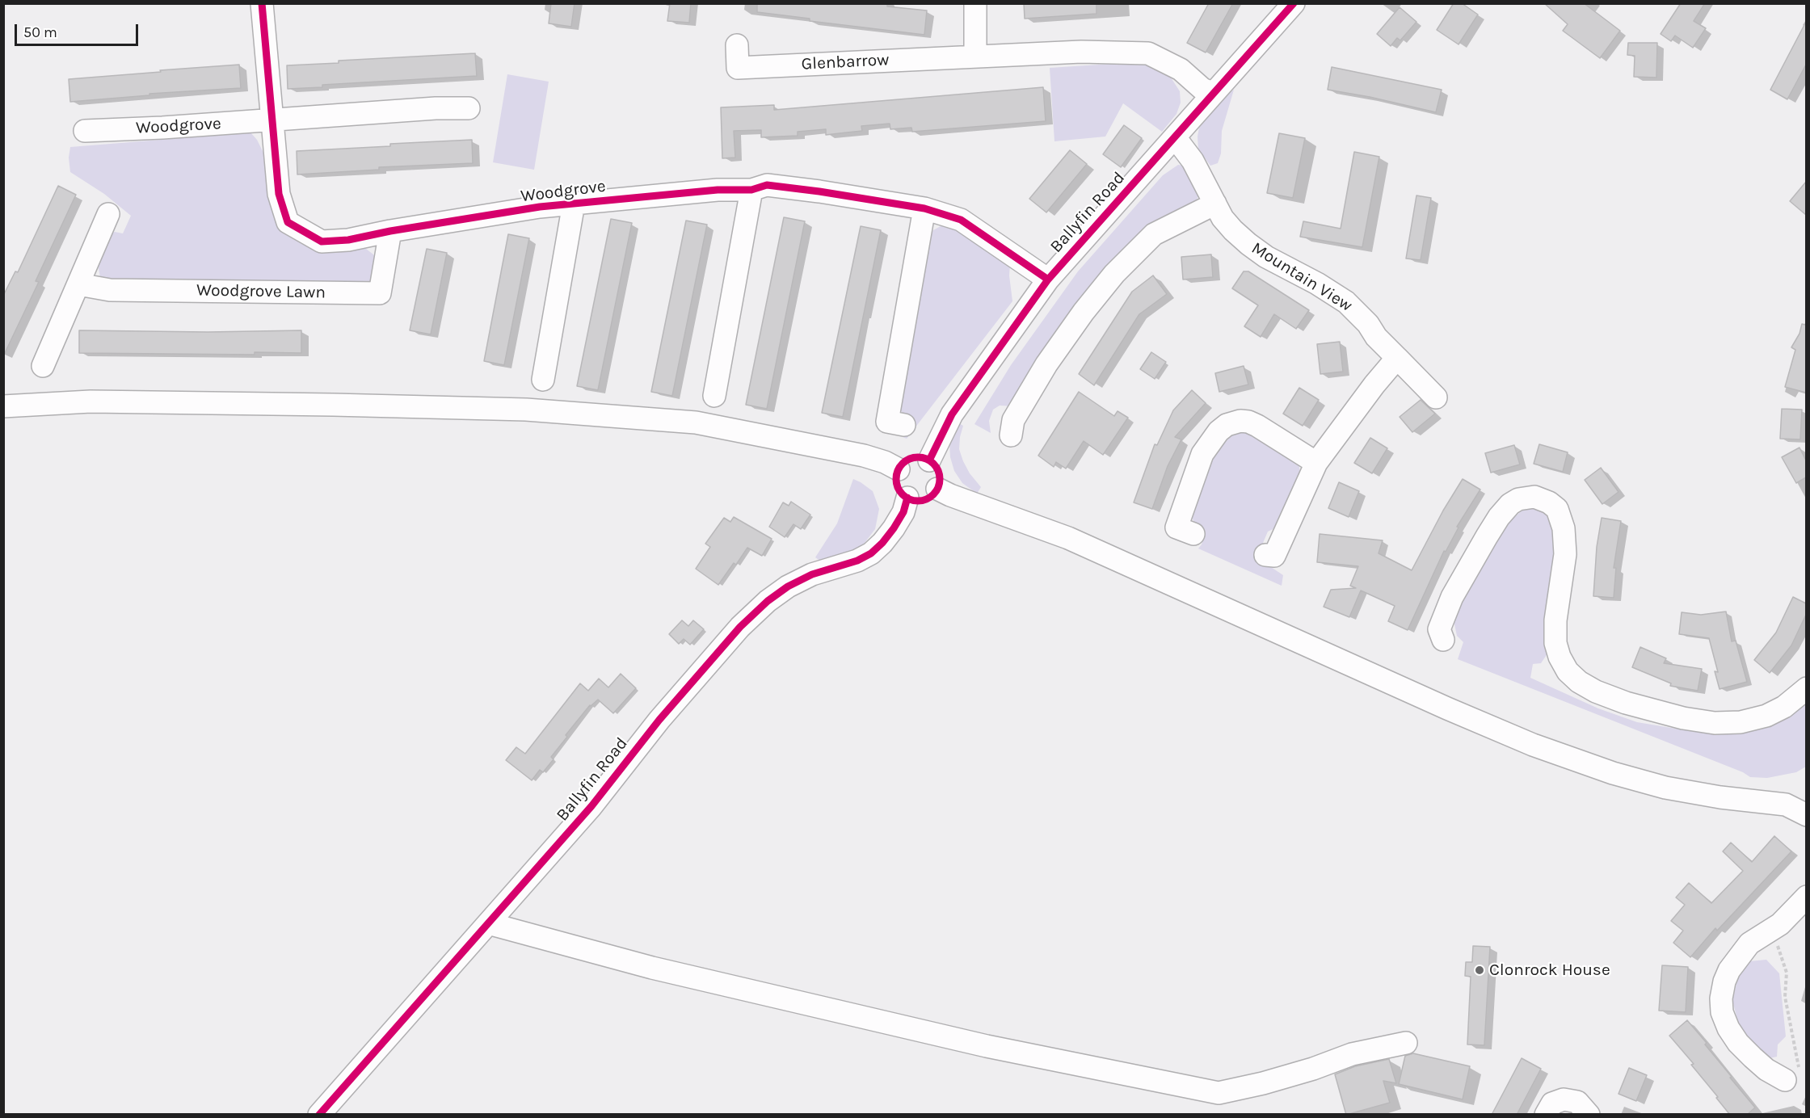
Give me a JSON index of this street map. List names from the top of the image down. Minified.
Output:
{"streets":{"street":["Glenbarrow","Woodgrove","Ballyfin Road","Mountain View","Woodgrove Lawn"]},"crossings":[["Glenbarrow","Ballyfin Road"],["Woodgrove","Ballyfin Road"],["Woodgrove","Woodgrove Lawn"],["Ballyfin Road","Mountain View"]],"places":["Clonrock House"],"scale_bar":"50 m"}
